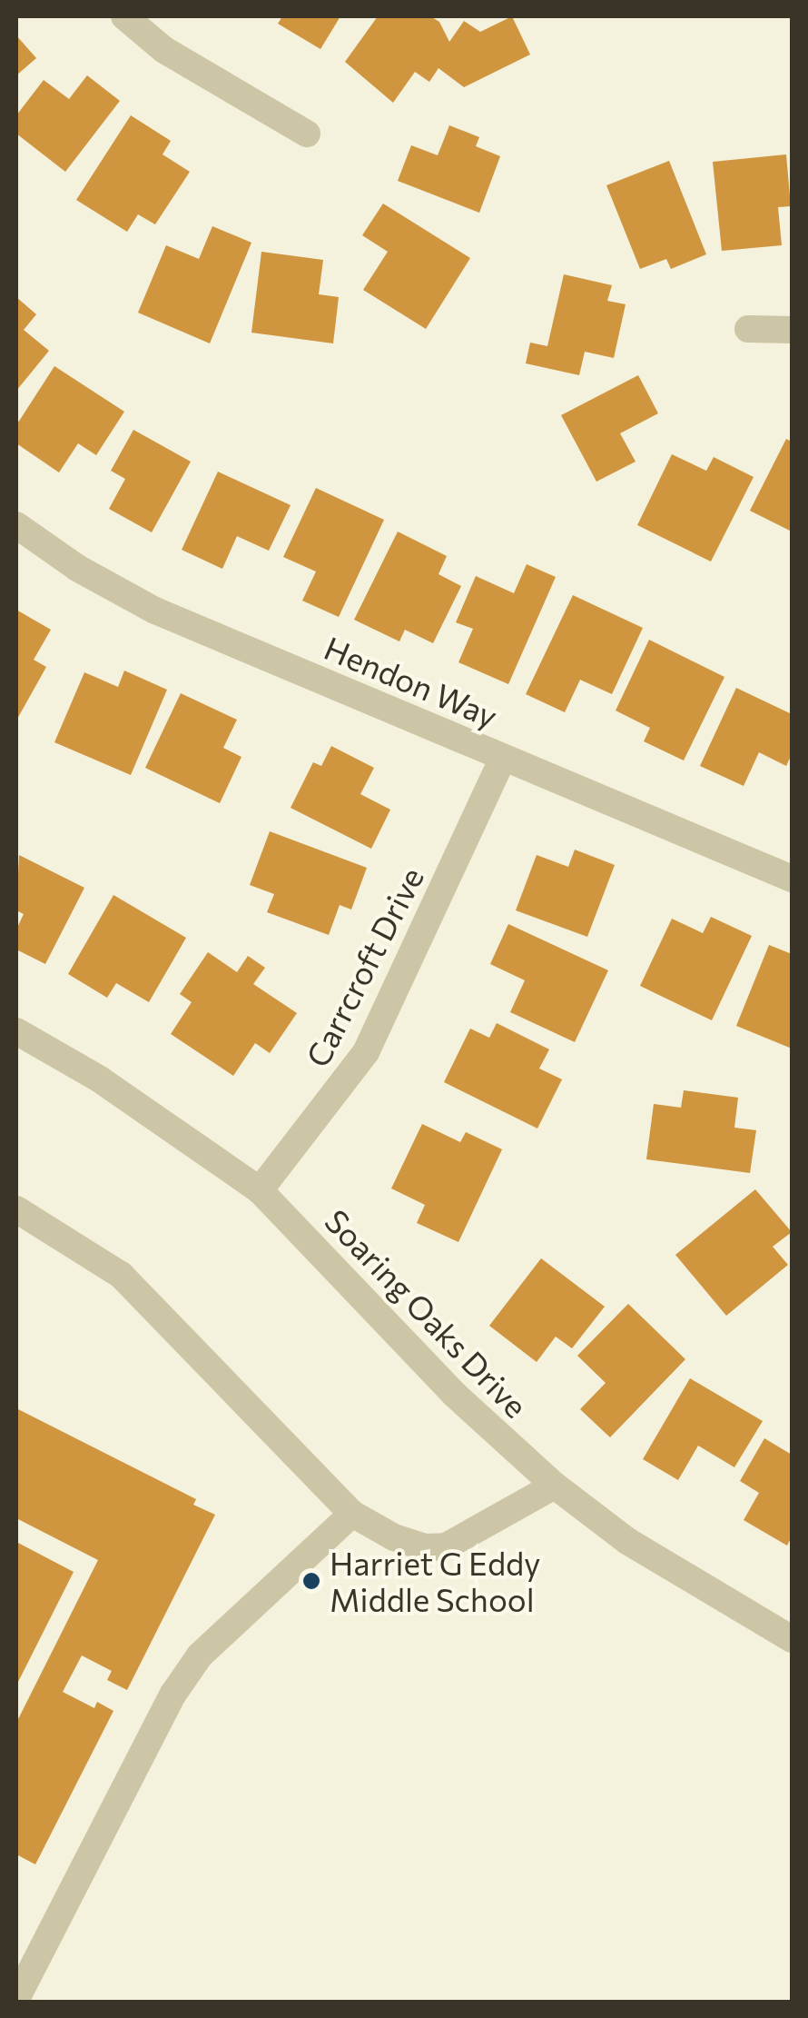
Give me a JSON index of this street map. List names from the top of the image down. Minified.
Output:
{"streets":{"street":["Hendon Way","Carrcroft Drive","Soaring Oaks Drive"]},"crossings":[["Hendon Way","Carrcroft Drive"],["Carrcroft Drive","Soaring Oaks Drive"]],"places":["Harriet G Eddy Middle School"]}
